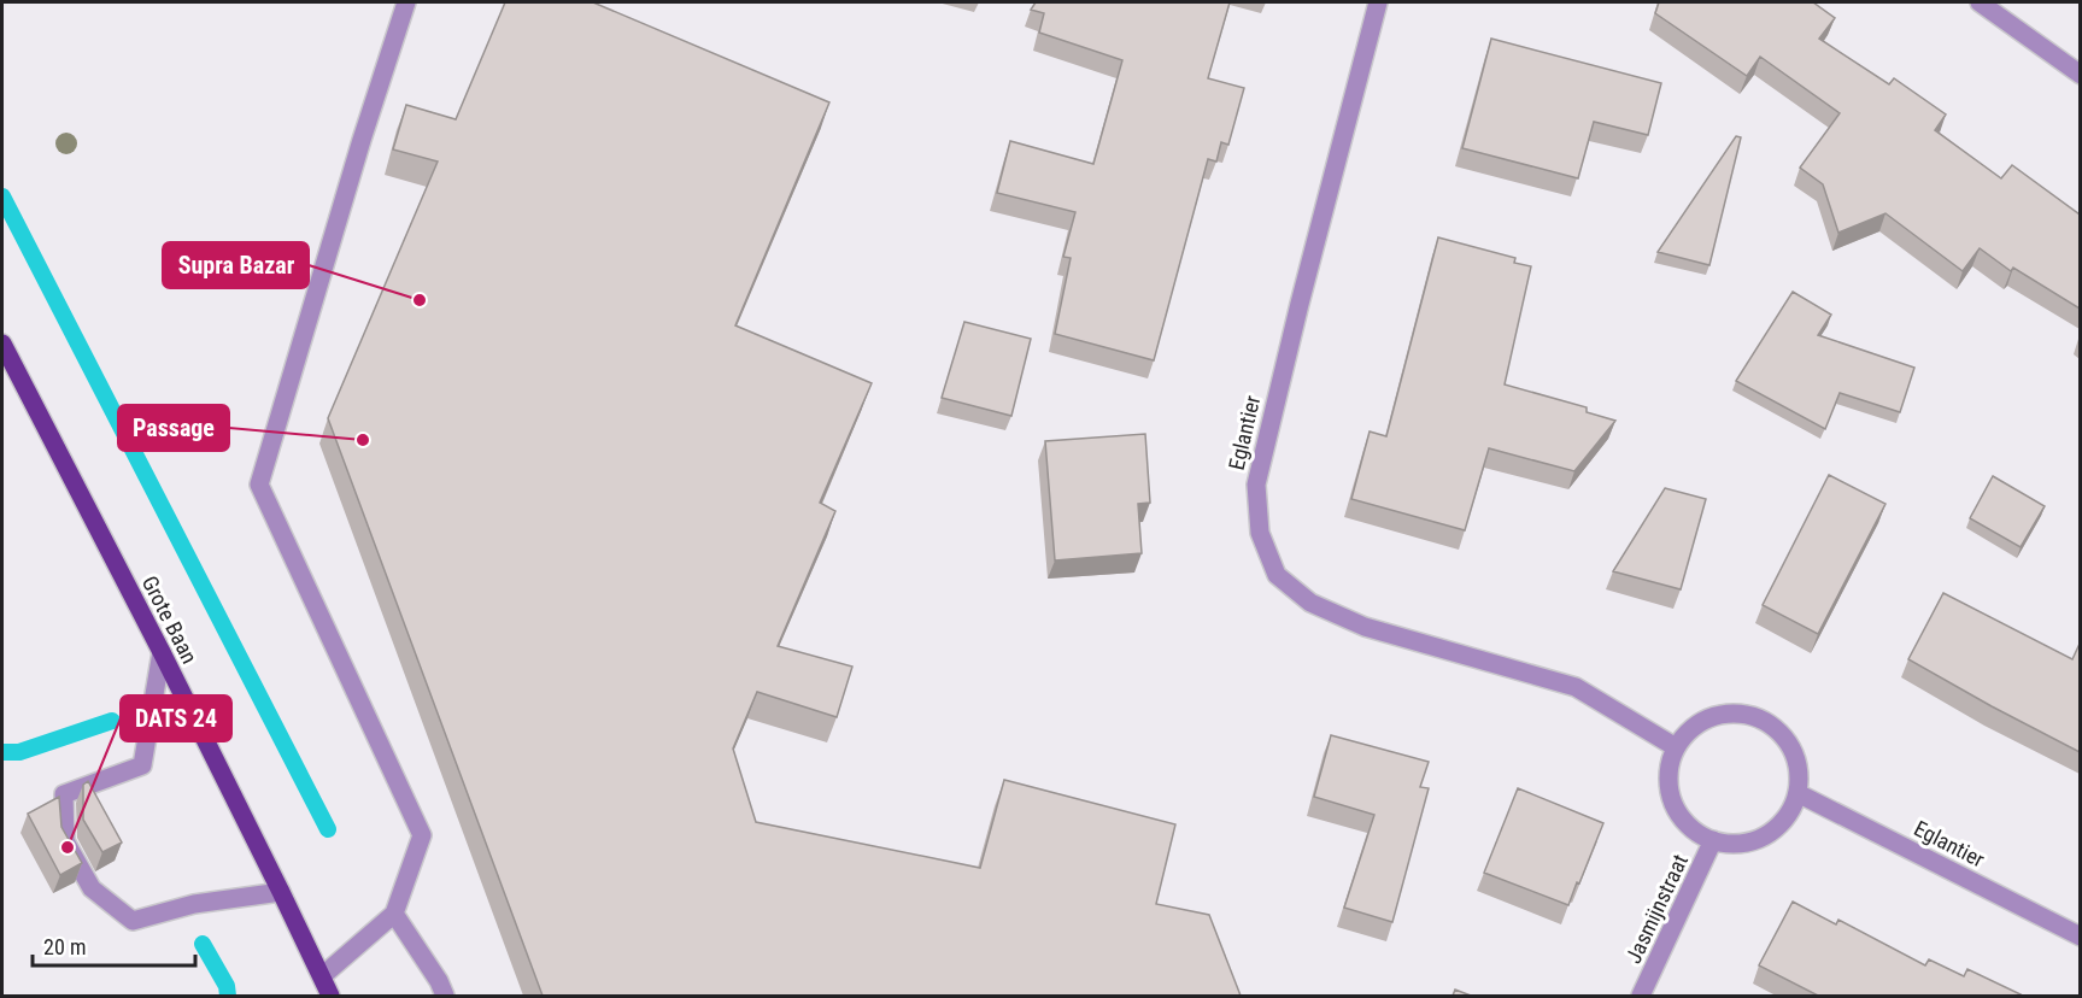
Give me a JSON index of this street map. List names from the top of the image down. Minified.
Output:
{"streets":{"main road":["Grote Baan"],"street":["Eglantier","Jasmijnstraat"]},"crossings":[["Eglantier","Jasmijnstraat"]],"places":["Supra Bazar","Passage","DATS 24"],"scale_bar":"20 m"}
